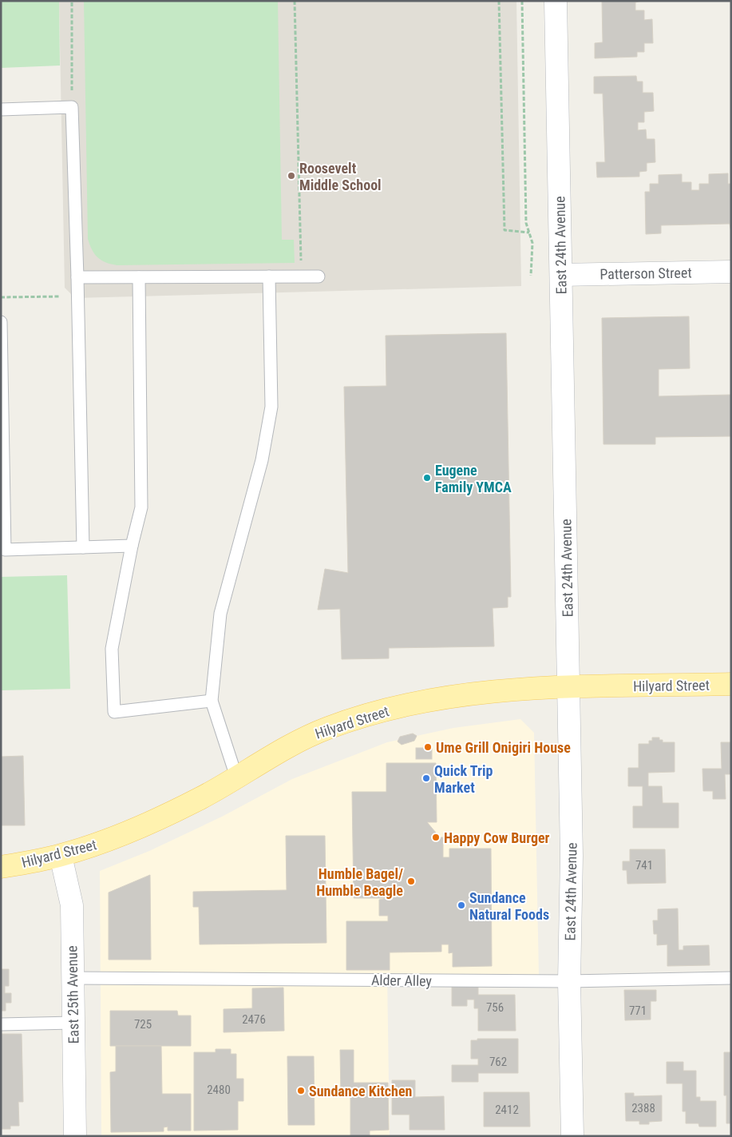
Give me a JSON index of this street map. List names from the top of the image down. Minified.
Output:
{"streets":{"main road":["Hilyard Street"],"street":["East 24th Avenue","Patterson Street","East 25th Avenue"],"lane":["Alder Alley"]},"crossings":[["East 24th Avenue","Patterson Street"],["East 24th Avenue","Hilyard Street"],["East 24th Avenue","Alder Alley"],["Hilyard Street","East 25th Avenue"],["Alder Alley","East 25th Avenue"]],"places":["Roosevelt Middle School","Eugene Family YMCA","Ume Grill Onigiri House","Quick Trip Market","Happy Cow Burger","Humble Bagel/ Humble Beagle","Sundance Natural Foods","Sundance Kitchen"],"house_numbers":["741","756","771","2476","725","762","2480","2388","2412"]}
